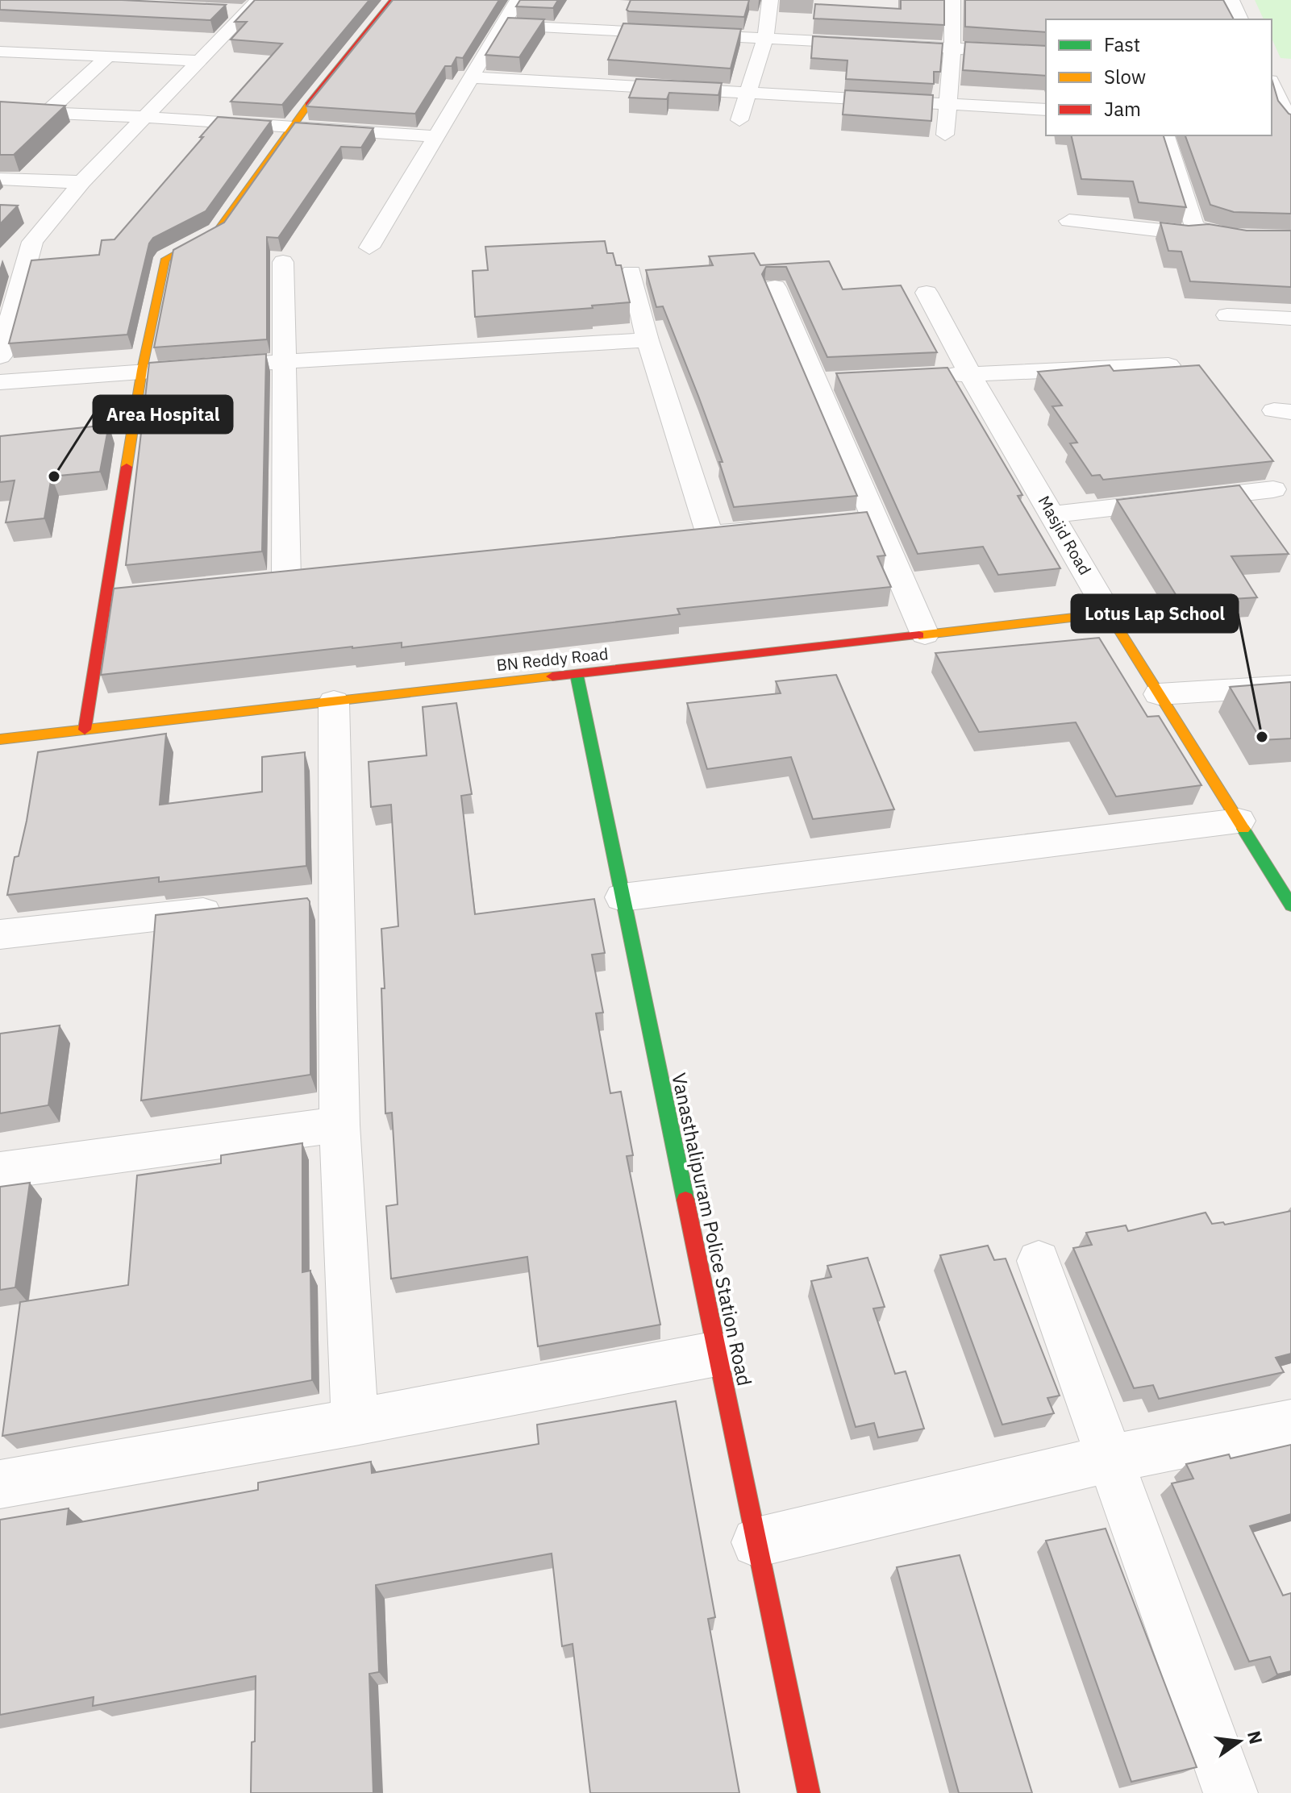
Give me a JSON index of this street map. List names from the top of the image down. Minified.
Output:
{"streets":{"street":["Masjid Road","BN Reddy Road","Vanasthalipuram Police Station Road"]},"crossings":[["Masjid Road","BN Reddy Road"],["BN Reddy Road","Vanasthalipuram Police Station Road"]],"places":["Area Hospital","Lotus Lap School"],"legend":["Fast","Slow","Jam"],"north":"right"}
